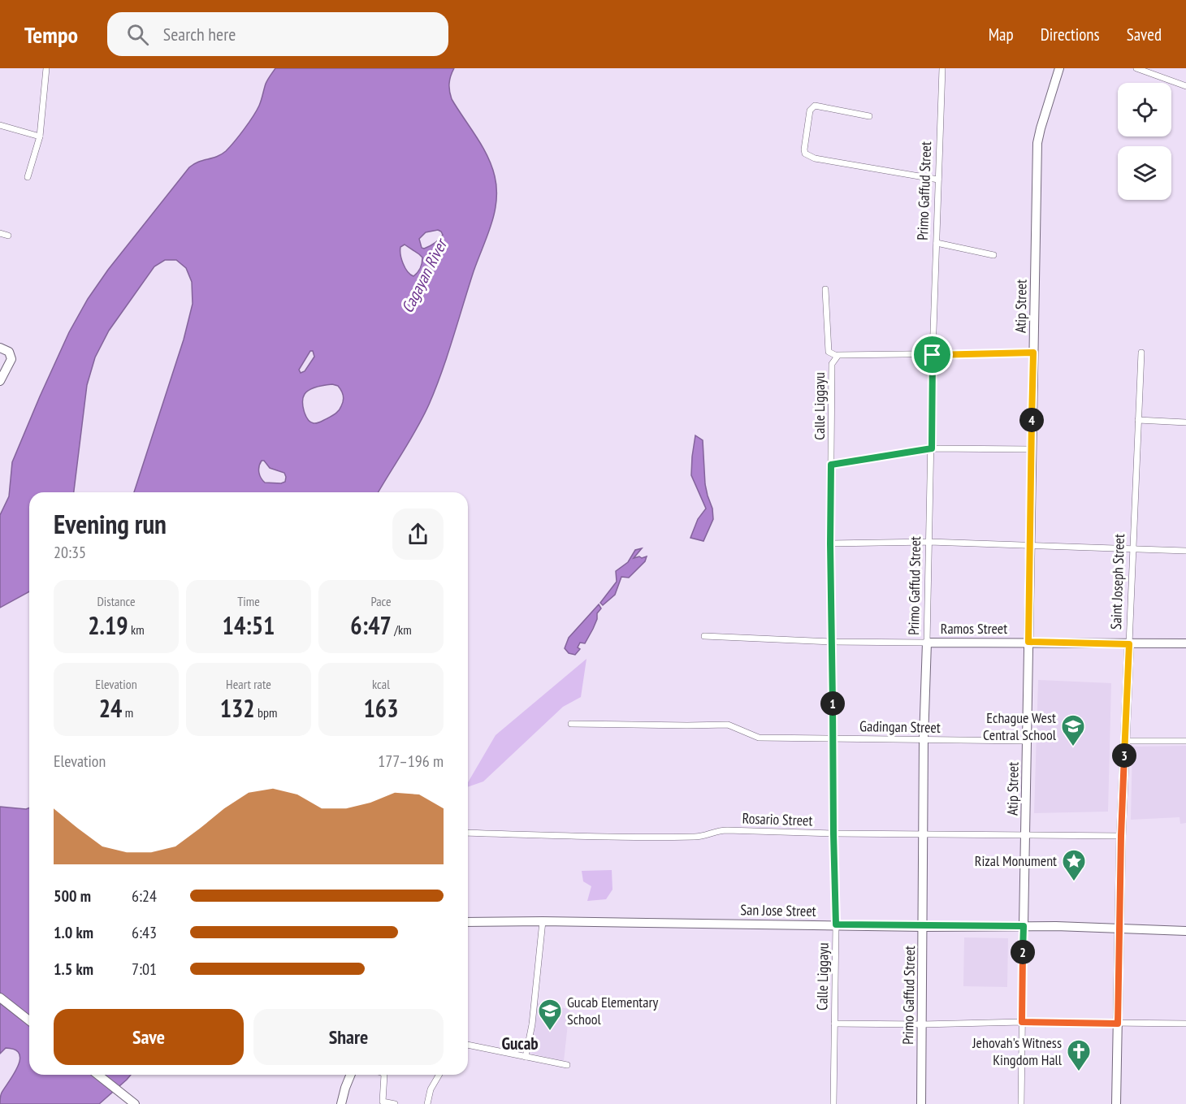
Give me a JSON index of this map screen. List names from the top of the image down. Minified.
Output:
{"streets":{"main road":["Primo Gaffud Street","Atip Street","Saint Joseph Street","Ramos Street","San Jose Street"],"street":["Calle Liggayu","Gadingan Street","Rosario Street"]},"crossings":[["Primo Gaffud Street","Ramos Street"],["Primo Gaffud Street","Gadingan Street"],["Primo Gaffud Street","Rosario Street"],["Primo Gaffud Street","San Jose Street"],["Atip Street","Ramos Street"],["Atip Street","Gadingan Street"],["Atip Street","Rosario Street"],["Atip Street","San Jose Street"],["Calle Liggayu","Ramos Street"],["Calle Liggayu","Gadingan Street"],["Calle Liggayu","Rosario Street"],["Calle Liggayu","San Jose Street"],["Saint Joseph Street","Ramos Street"],["Saint Joseph Street","Rosario Street"],["Saint Joseph Street","San Jose Street"]],"districts":["Gucab"],"water":["Cagayan River"],"places":{"school or university":["Echague West Central School","Gucab Elementary School"],"place":["Rizal Monument"],"church":["Jehovah's Witness Kingdom Hall"]},"page":{"header":"Tempo","search":"Search here","nav":["Map","Directions","Saved"],"pins":["4","1","3","2"],"heading":["Evening run","20:35"],"stats":[["Distance","2.19 km"],["Time","14:51"],["Pace","6:47 /km"],["Elevation","24 m"],["Heart rate","132 bpm"],["kcal","163"]],"chart":["Elevation","177–196 m"],"list":[{"name":"500 m","note":"6:24"},{"name":"1.0 km","note":"6:43"},{"name":"1.5 km","note":"7:01"}],"buttons":["Save","Share"]}}
